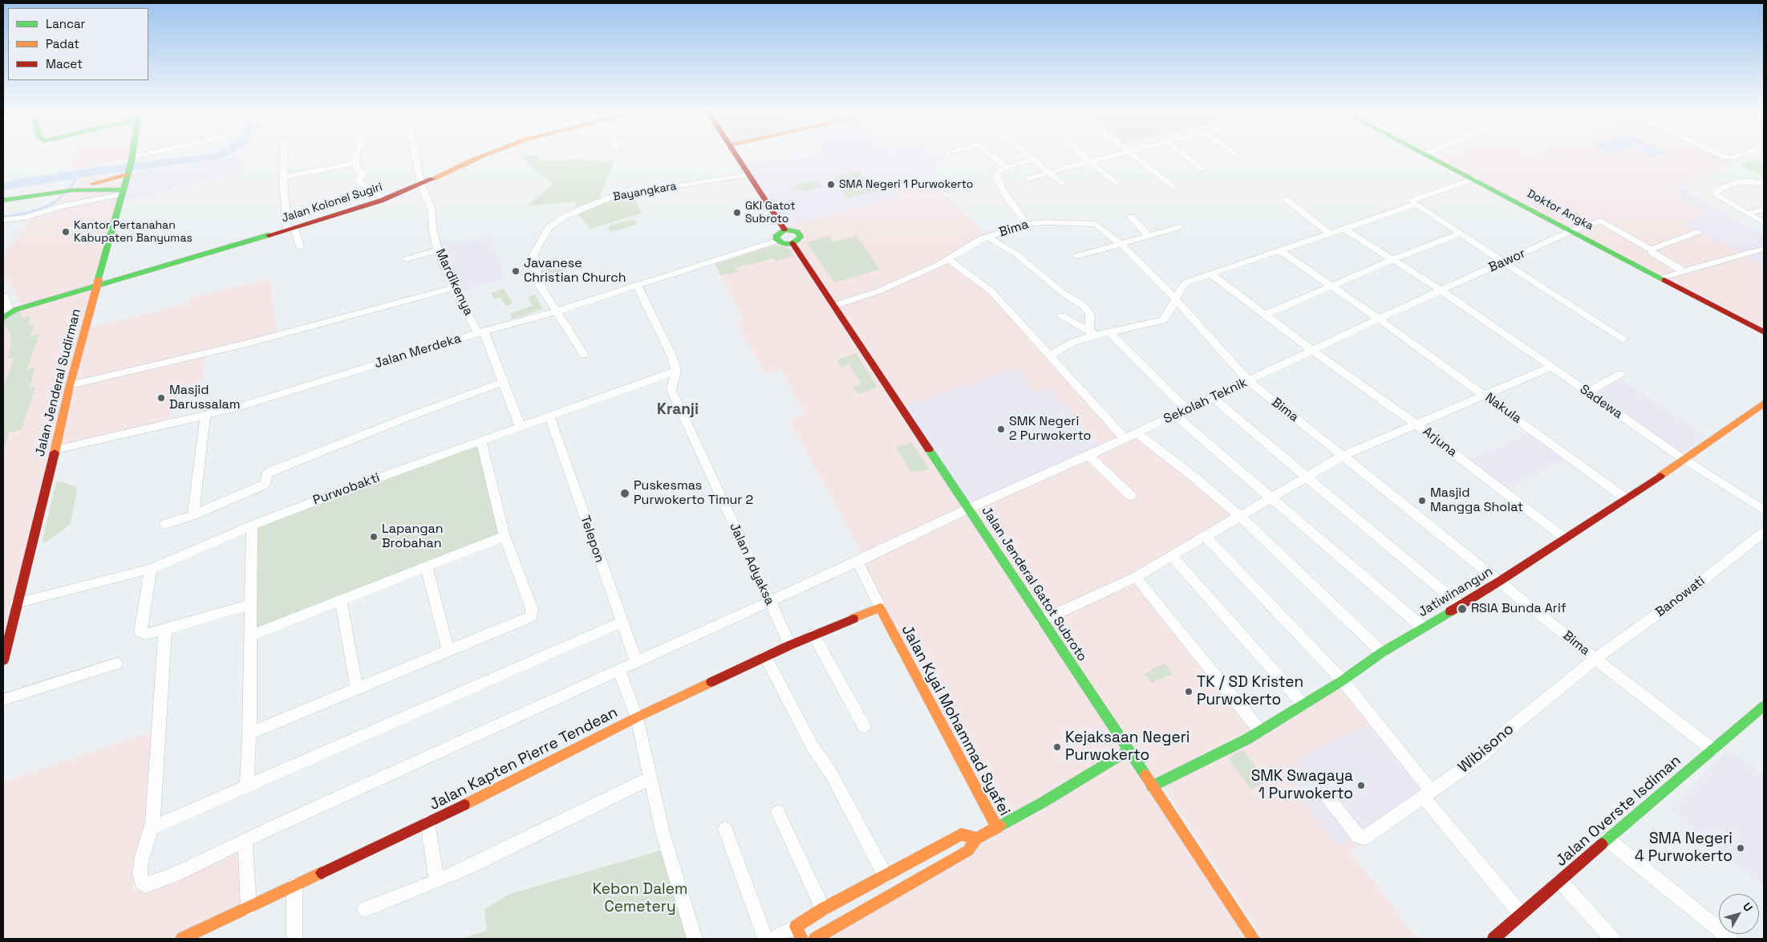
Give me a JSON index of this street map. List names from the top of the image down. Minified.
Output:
{"streets":{"main road":["Jalan Kolonel Sugiri","Doktor Angka","Jalan Jenderal Sudirman","Jalan Jenderal Gatot Subroto","Jatiwinangun","Jalan Kyai Mohammad Syafei","Jalan Kapten Pierre Tendean","Jalan Overste Isdiman"],"street":["Bayangkara","Bima","Bawor","Mardikenya","Jalan Merdeka","Sekolah Teknik","Sadewa","Nakula","Arjuna","Purwobakti","Telepon","Jalan Adyaksa","Banowati","Wibisono"]},"crossings":[["Bayangkara","Jalan Merdeka"],["Jalan Kolonel Sugiri","Mardikenya"],["Jalan Kolonel Sugiri","Jalan Jenderal Sudirman"],["Doktor Angka","Bawor"],["Bima","Sekolah Teknik"],["Bima","Jalan Jenderal Gatot Subroto"],["Bima","Jatiwinangun"],["Bima","Banowati"],["Bima","Wibisono"],["Bima","Jalan Overste Isdiman"],["Bawor","Sekolah Teknik"],["Bawor","Sadewa"],["Mardikenya","Jalan Merdeka"],["Jalan Merdeka","Jalan Jenderal Sudirman"],["Jalan Merdeka","Jalan Adyaksa"],["Jalan Jenderal Sudirman","Purwobakti"],["Sekolah Teknik","Sadewa"],["Sekolah Teknik","Nakula"],["Sekolah Teknik","Arjuna"],["Sekolah Teknik","Telepon"],["Sekolah Teknik","Jalan Adyaksa"],["Sekolah Teknik","Jalan Jenderal Gatot Subroto"],["Sadewa","Jatiwinangun"],["Nakula","Jatiwinangun"],["Arjuna","Jatiwinangun"],["Purwobakti","Telepon"],["Purwobakti","Jalan Adyaksa"],["Jalan Adyaksa","Jalan Kapten Pierre Tendean"],["Jalan Jenderal Gatot Subroto","Jatiwinangun"],["Banowati","Wibisono"],["Jalan Kyai Mohammad Syafei","Jalan Kapten Pierre Tendean"]],"districts":["Kranji"],"parks":["Kebon Dalem Cemetery"],"places":["SMA Negeri 1 Purwokerto","GKI Gatot Subroto","Kantor Pertanahan Kabupaten Banyumas","Javanese Christian Church","Masjid Darussalam","SMK Negeri 2 Purwokerto","Puskesmas Purwokerto Timur 2","Masjid Mangga Sholat","Lapangan Brobahan","RSIA Bunda Arif","TK / SD Kristen Purwokerto","Kejaksaan Negeri Purwokerto","SMK Swagaya 1 Purwokerto","SMA Negeri 4 Purwokerto"],"legend":["Lancar","Padat","Macet"],"north":"top right"}
